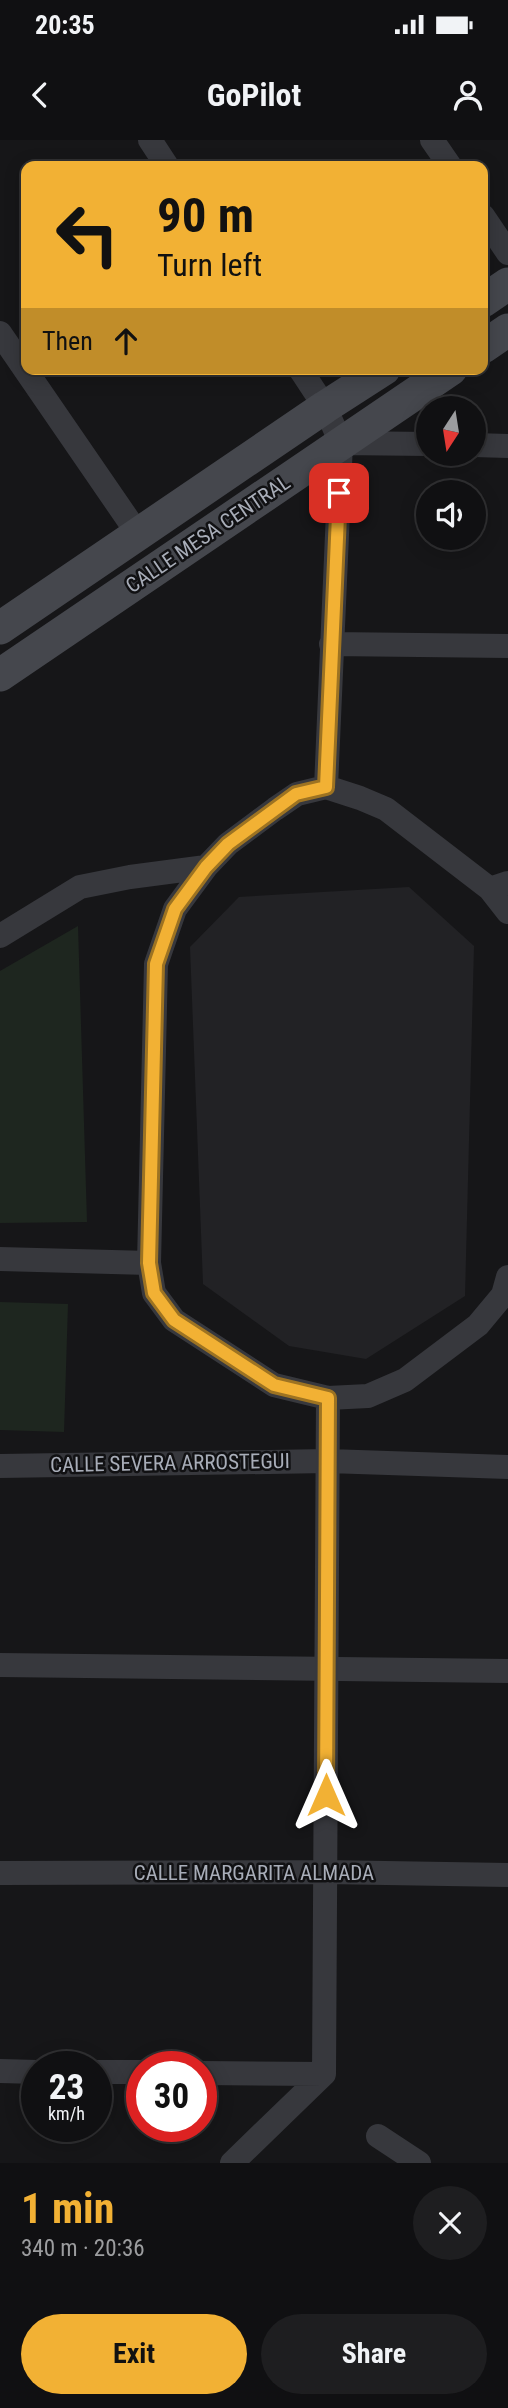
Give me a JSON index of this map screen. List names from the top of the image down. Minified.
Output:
{"streets":{"main road":["CALLE MESA CENTRAL"],"street":["CALLE SEVERA ARROSTEGUI","CALLE MARGARITA ALMADA"]},"north":"bottom","page":{"status":"20:35","header":"GoPilot","turn":["90 m","Turn left"],"then":"Then","speed":"23 km/h","limit":"30","heading":["1 min","340 m · 20:36"],"buttons":["Exit","Share"]}}
